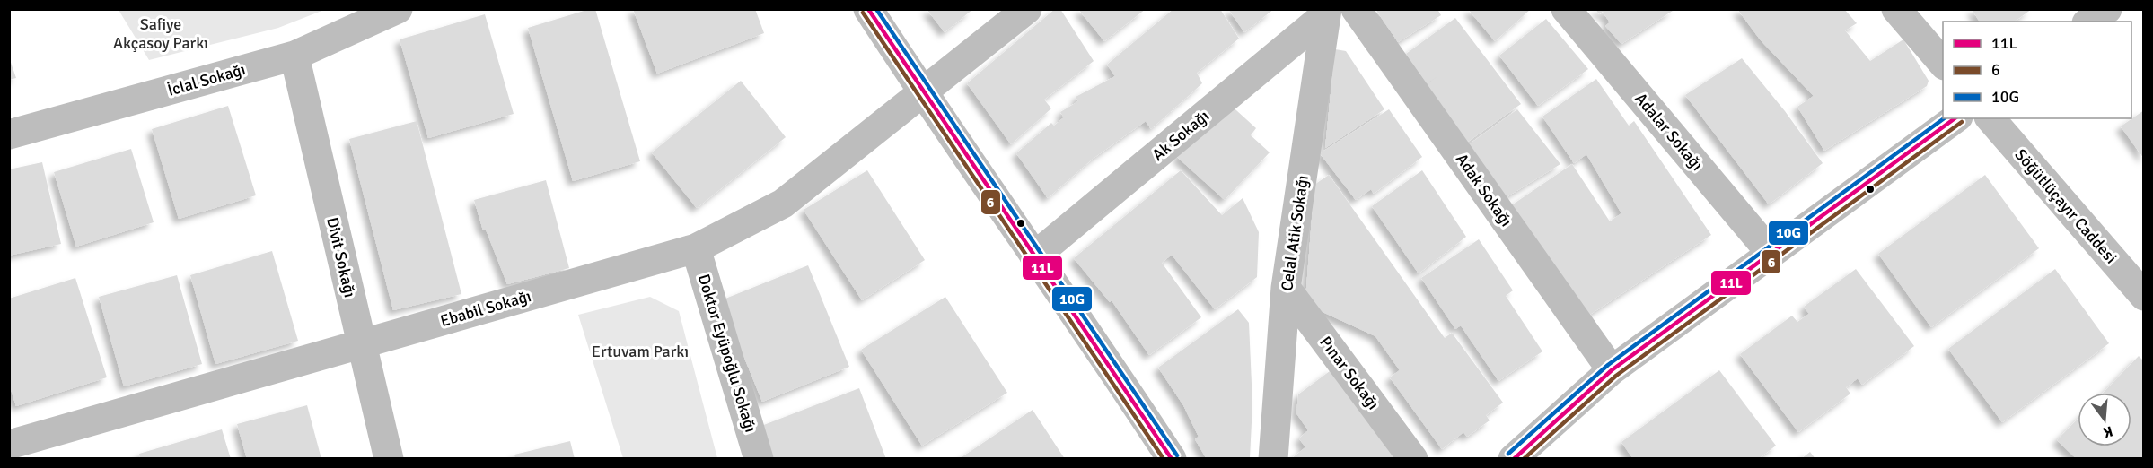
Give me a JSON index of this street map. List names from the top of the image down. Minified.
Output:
{"streets":{"street":["İclal Sokağı","Adalar Sokağı","Ak Sokağı","Adak Sokağı","Söğütlüçayır Caddesi","Celal Atik Sokağı","Divit Sokağı","Ebabil Sokağı","Doktor Eyüpoğlu Sokağı","Pınar Sokağı"]},"crossings":[["İclal Sokağı","Divit Sokağı"],["Ak Sokağı","Celal Atik Sokağı"],["Celal Atik Sokağı","Pınar Sokağı"],["Divit Sokağı","Ebabil Sokağı"],["Ebabil Sokağı","Doktor Eyüpoğlu Sokağı"]],"parks":["Safiye Akçasoy Parkı","Ertuvam Parkı"],"lines":["transit line 11L","transit line 10G","transit line 6"],"legend":["11L","6","10G"],"north":"bottom"}
